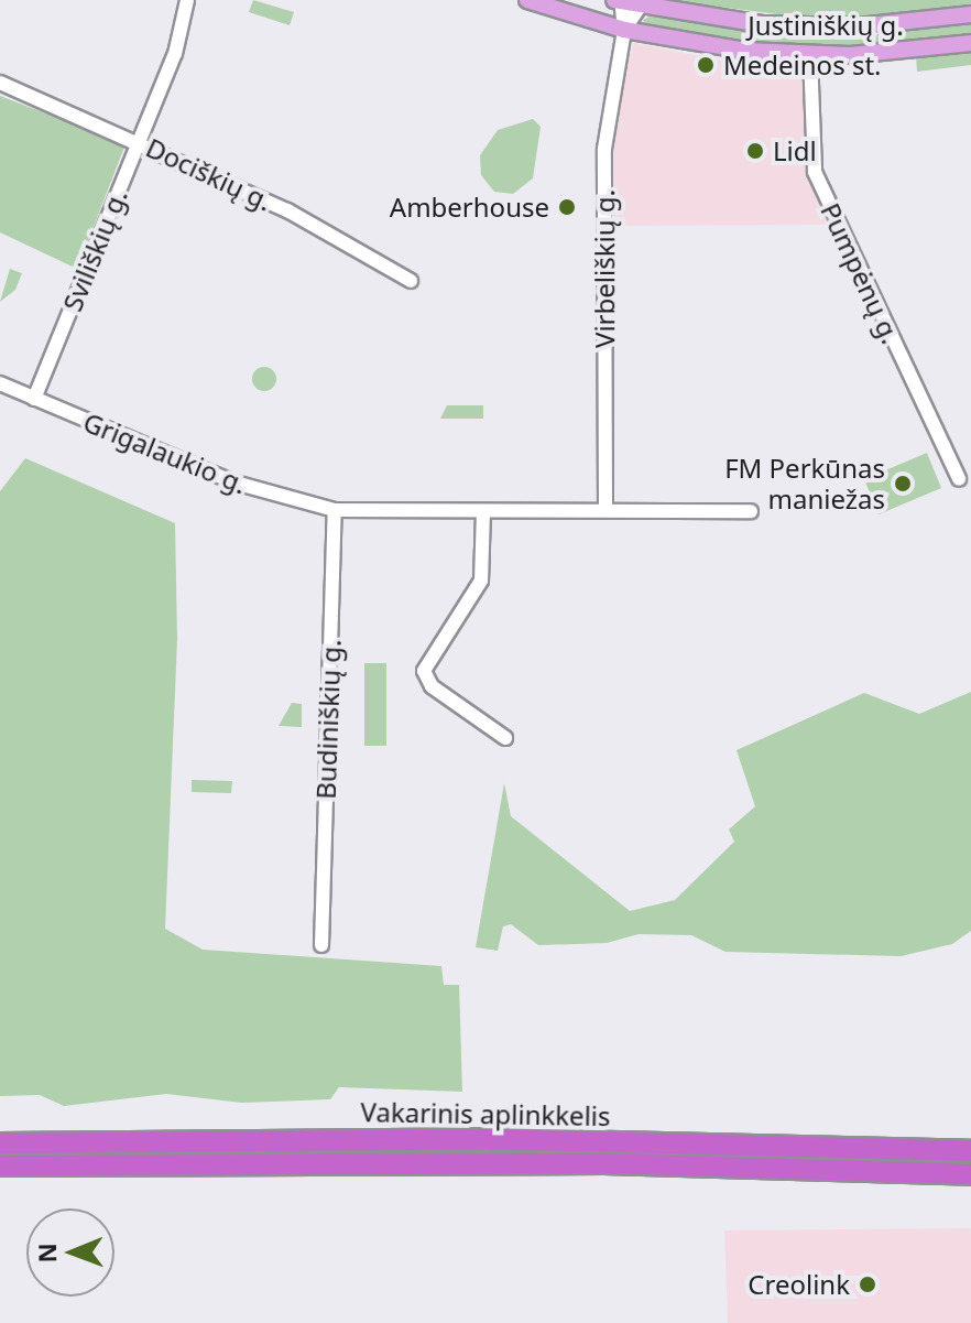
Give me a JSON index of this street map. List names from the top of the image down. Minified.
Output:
{"streets":{"highway":["Vakarinis aplinkkelis"],"main road":["Justiniškių g."],"street":["Dociškių g.","Sviliškių g.","Virbeliškių g.","Pumpėnų g.","Grigalaukio g.","Budiniškių g."]},"crossings":[["Justiniškių g.","Virbeliškių g."],["Justiniškių g.","Pumpėnų g."],["Dociškių g.","Sviliškių g."],["Sviliškių g.","Grigalaukio g."],["Grigalaukio g.","Budiniškių g."]],"places":["Medeinos st.","Lidl","Amberhouse","FM Perkūnas maniežas","Creolink"],"north":"left"}
